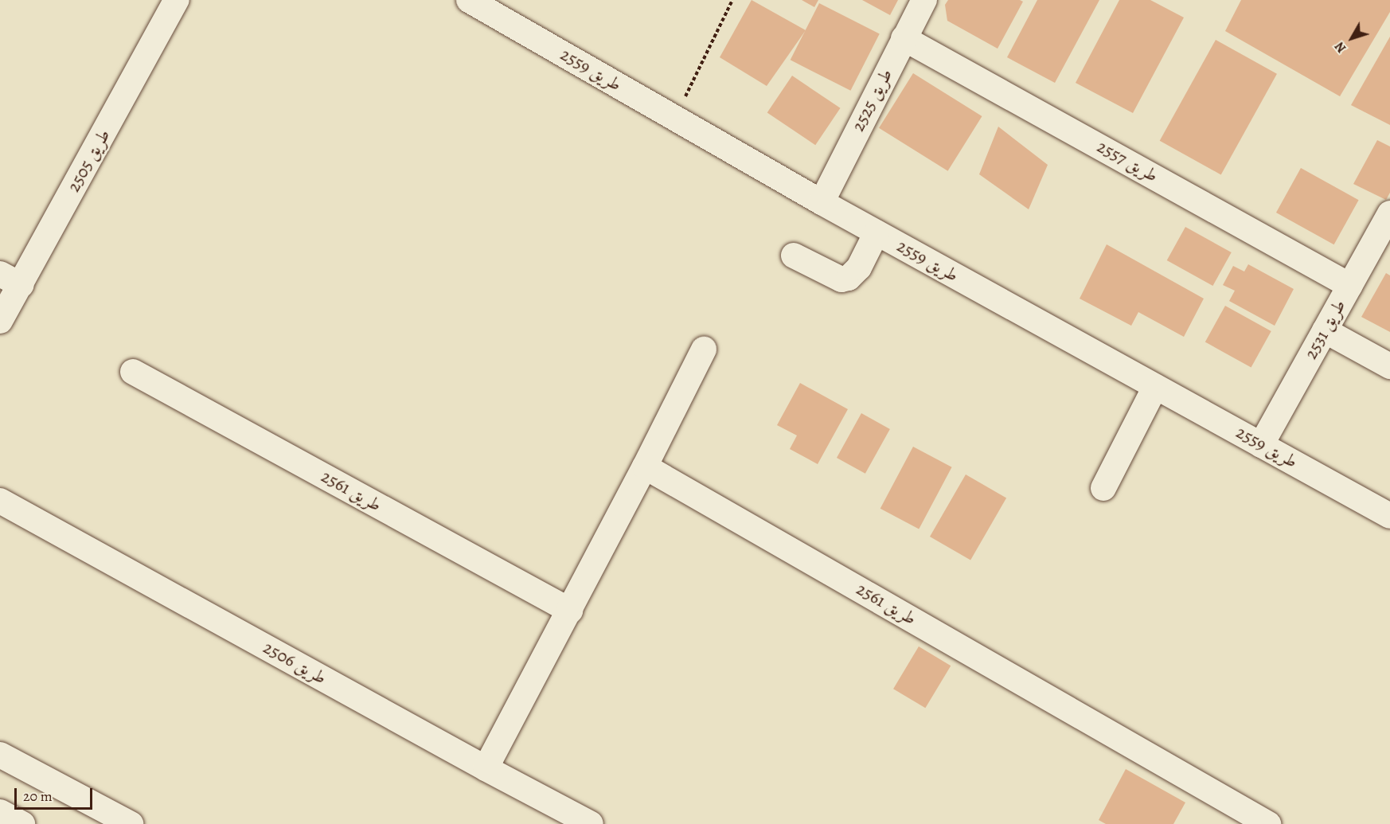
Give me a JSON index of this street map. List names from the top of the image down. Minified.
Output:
{"streets":{"street":["طريق 2559","طريق 2525","طريق 2505","طريق 2557","طريق 2531","طريق 2561","طريق 2506"]},"crossings":[["طريق 2559","طريق 2525"],["طريق 2559","طريق 2531"],["طريق 2525","طريق 2557"],["طريق 2557","طريق 2531"]],"scale_bar":"20 m","north":"bottom left"}
